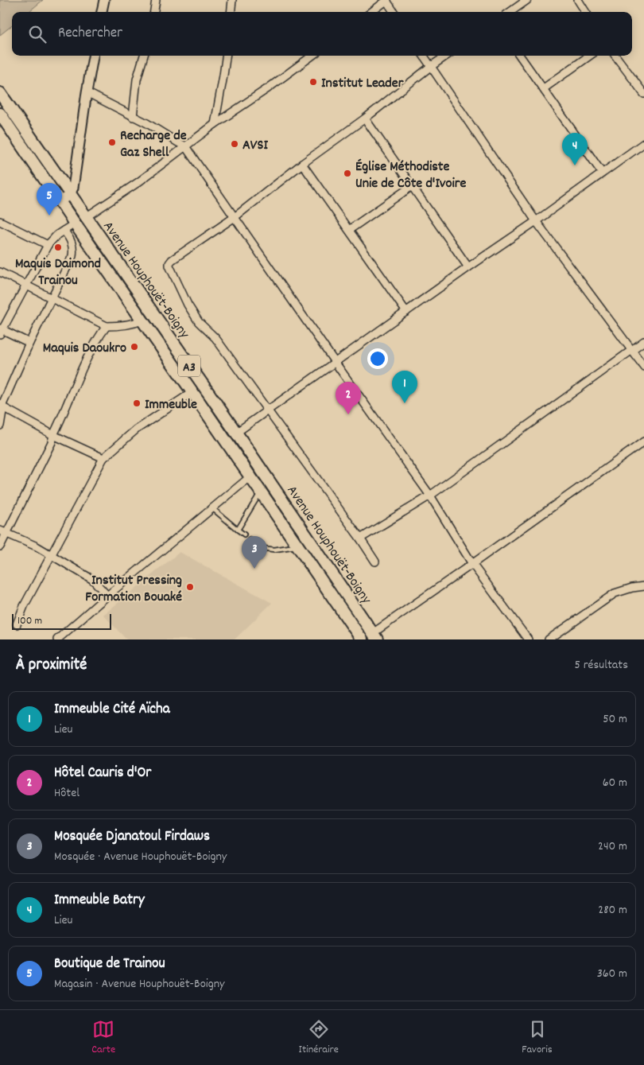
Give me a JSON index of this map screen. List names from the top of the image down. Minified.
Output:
{"streets":{"highway":["Avenue Houphouët-Boigny","A3"]},"places":["Institut Leader","Recharge de Gaz Shell","AVSI","Église Méthodiste Unie de Côte d'Ivoire","Maquis Daimond Trainou","Maquis Daoukro","Immeuble","Institut Pressing Formation Bouaké"],"scale_bar":"100 m","page":{"search":"Rechercher","pins":["4","5","1","2","3"],"scale":"100 m","heading":["À proximité","5 résultats"],"list":[{"mark":"1","name":"Immeuble Cité Aïcha","note":"Lieu","value":"50 m"},{"mark":"2","name":"Hôtel Cauris d'Or","note":"Hôtel","value":"60 m"},{"mark":"3","name":"Mosquée Djanatoul Firdaws","note":"Mosquée · Avenue Houphouët-Boigny","value":"240 m"},{"mark":"4","name":"Immeuble Batry","note":"Lieu","value":"280 m"},{"mark":"5","name":"Boutique de Trainou","note":"Magasin · Avenue Houphouët-Boigny","value":"360 m"}],"nav":["Carte","Itinéraire","Favoris"]}}
